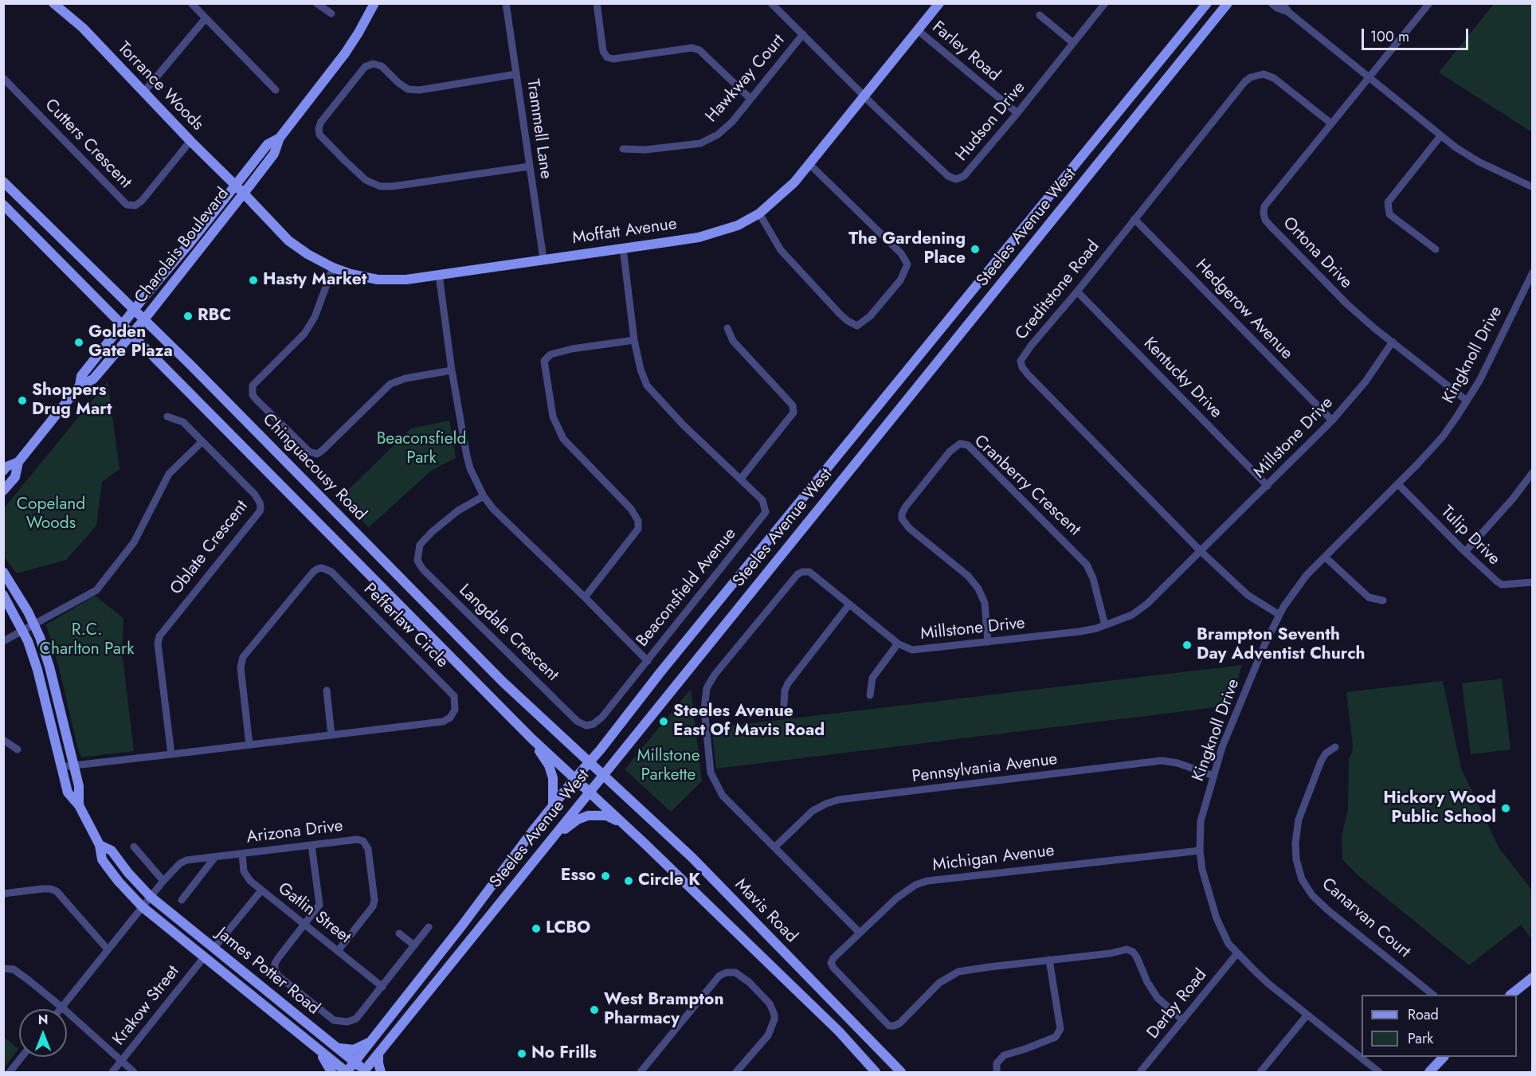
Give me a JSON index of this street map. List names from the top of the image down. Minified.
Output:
{"streets":{"main road":["Torrance Woods","Steeles Avenue West","Moffatt Avenue","Charolais Boulevard","Chinguacousy Road","Mavis Road","James Potter Road"],"street":["Farley Road","Hawkway Court","Hudson Drive","Trammell Lane","Cutters Crescent","Ortona Drive","Creditstone Road","Hedgerow Avenue","Kingknoll Drive","Kentucky Drive","Millstone Drive","Cranberry Crescent","Tulip Drive","Oblate Crescent","Beaconsfield Avenue","Pefferlaw Circle","Langdale Crescent","Pennsylvania Avenue","Arizona Drive","Michigan Avenue","Gatlin Street","Canarvan Court","Derby Road","Krakow Street"]},"crossings":[["Farley Road","Hudson Drive"],["Farley Road","Moffatt Avenue"],["Torrance Woods","Cutters Crescent"],["Torrance Woods","Moffatt Avenue"],["Torrance Woods","Charolais Boulevard"],["Hudson Drive","Moffatt Avenue"],["Trammell Lane","Moffatt Avenue"],["Steeles Avenue West","Chinguacousy Road"],["Steeles Avenue West","Mavis Road"],["Steeles Avenue West","James Potter Road"],["Moffatt Avenue","Charolais Boulevard"],["Moffatt Avenue","Beaconsfield Avenue"],["Charolais Boulevard","Chinguacousy Road"],["Ortona Drive","Creditstone Road"],["Ortona Drive","Kingknoll Drive"],["Ortona Drive","Millstone Drive"],["Creditstone Road","Hedgerow Avenue"],["Creditstone Road","Kingknoll Drive"],["Creditstone Road","Kentucky Drive"],["Creditstone Road","Millstone Drive"],["Hedgerow Avenue","Millstone Drive"],["Kingknoll Drive","Tulip Drive"],["Kingknoll Drive","Pennsylvania Avenue"],["Kingknoll Drive","Michigan Avenue"],["Kingknoll Drive","Derby Road"],["Kentucky Drive","Millstone Drive"],["Millstone Drive","Cranberry Crescent"],["Millstone Drive","Pennsylvania Avenue"],["Millstone Drive","Michigan Avenue"],["Chinguacousy Road","Mavis Road"],["Oblate Crescent","Pefferlaw Circle"],["Beaconsfield Avenue","Langdale Crescent"],["Pefferlaw Circle","James Potter Road"],["Arizona Drive","Gatlin Street"],["Arizona Drive","James Potter Road"],["Michigan Avenue","Derby Road"],["James Potter Road","Krakow Street"]],"parks":["Beaconsfield Park","Copeland Woods","R.C. Charlton Park","Millstone Parkette"],"places":["The Gardening Place","Hasty Market","RBC","Golden Gate Plaza","Shoppers Drug Mart","Brampton Seventh Day Adventist Church","Steeles Avenue East Of Mavis Road","Hickory Wood Public School","Esso","Circle K","LCBO","West Brampton Pharmacy","No Frills"],"legend":["Road","Park"],"scale_bar":"100 m","north":"top"}
